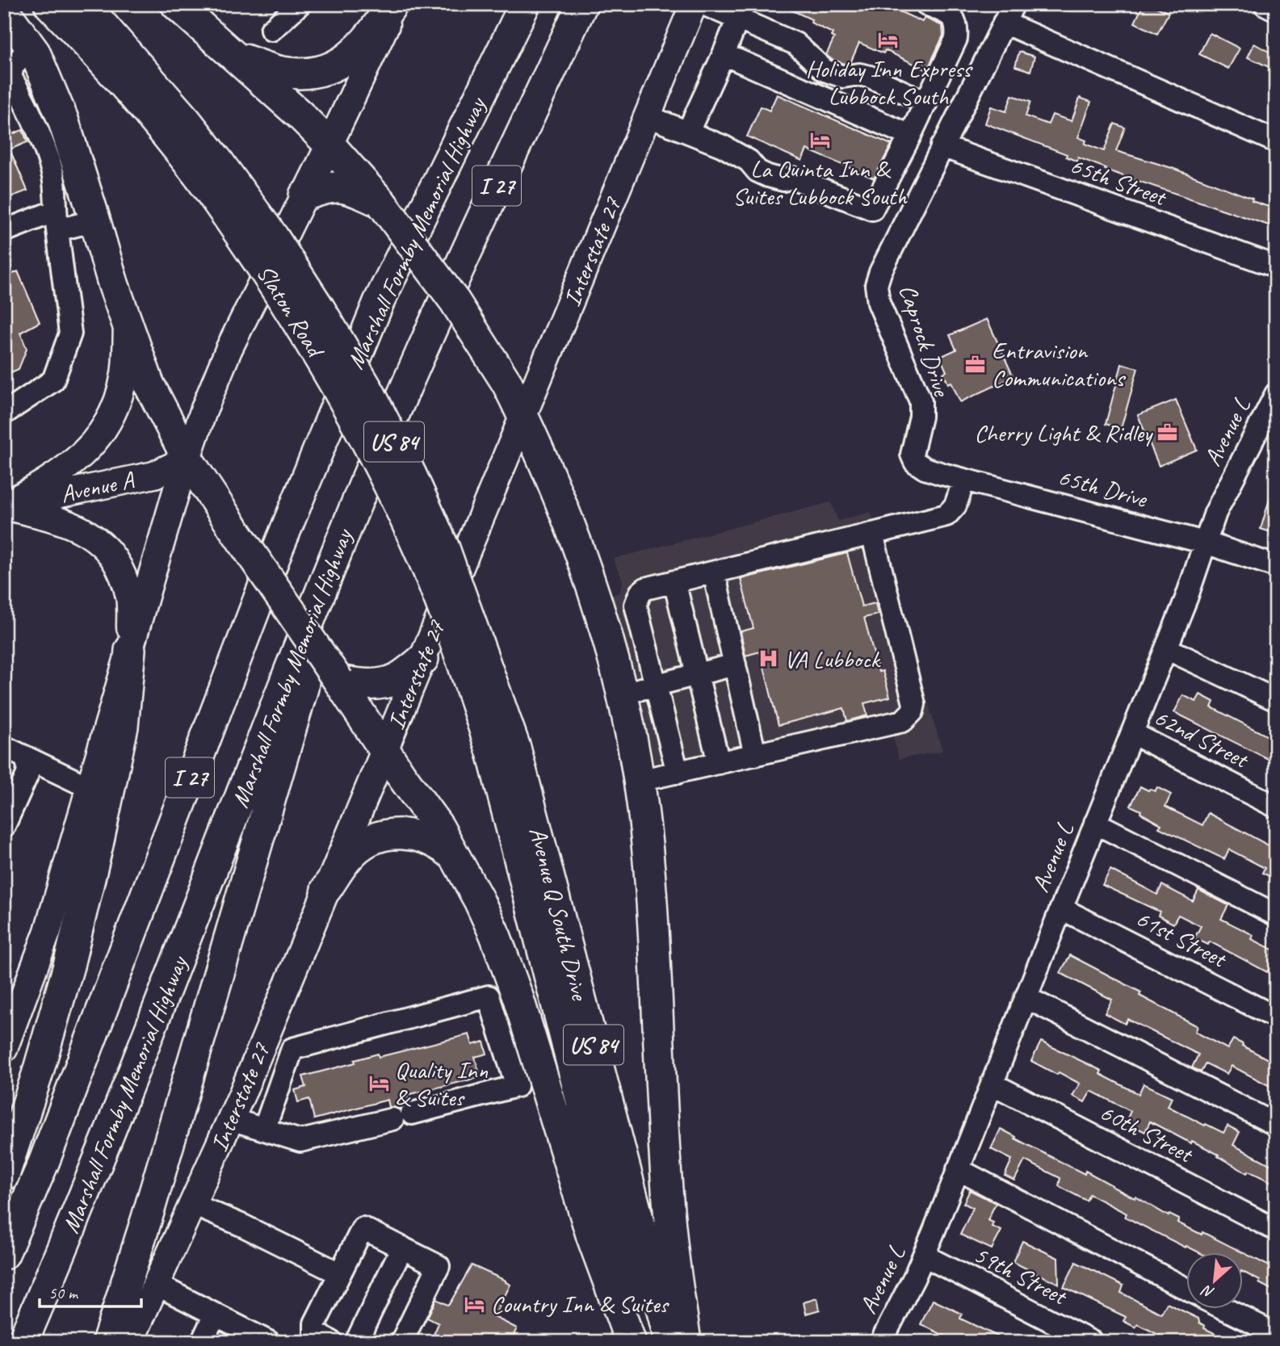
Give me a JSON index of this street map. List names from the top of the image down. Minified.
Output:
{"streets":{"highway":["I 27","Marshall Formby Memorial Highway","Slaton Road","US 84","Avenue Q South Drive"],"main road":["Interstate 27","Avenue A"],"street":["65th Street","Caprock Drive","Avenue L","65th Drive","62nd Street","61st Street","60th Street","59th Street"]},"crossings":[["65th Street","Caprock Drive"],["Slaton Road","Avenue Q South Drive"],["Caprock Drive","65th Drive"],["Avenue L","65th Drive"],["Avenue L","62nd Street"],["Avenue L","61st Street"],["Avenue L","60th Street"],["Avenue L","59th Street"]],"places":{"hotel":["Holiday Inn Express Lubbock South","La Quinta Inn & Suites Lubbock South","Quality Inn & Suites","Country Inn & Suites"],"office":["Entravision Communications","Cherry Light & Ridley"],"hospital":["VA Lubbock"]},"scale_bar":"50 m","north":"bottom left"}
